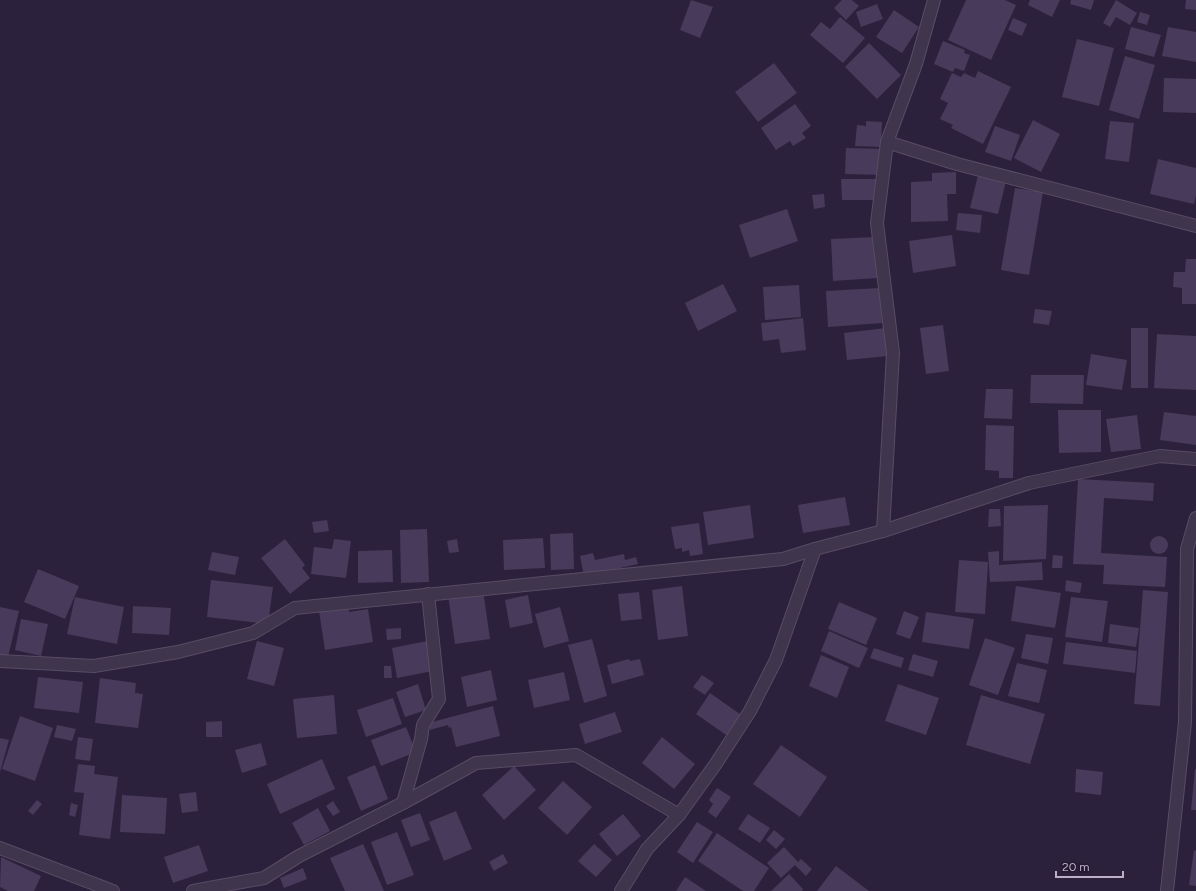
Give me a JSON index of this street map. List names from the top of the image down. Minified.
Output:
{"scale_bar":"20 m"}
